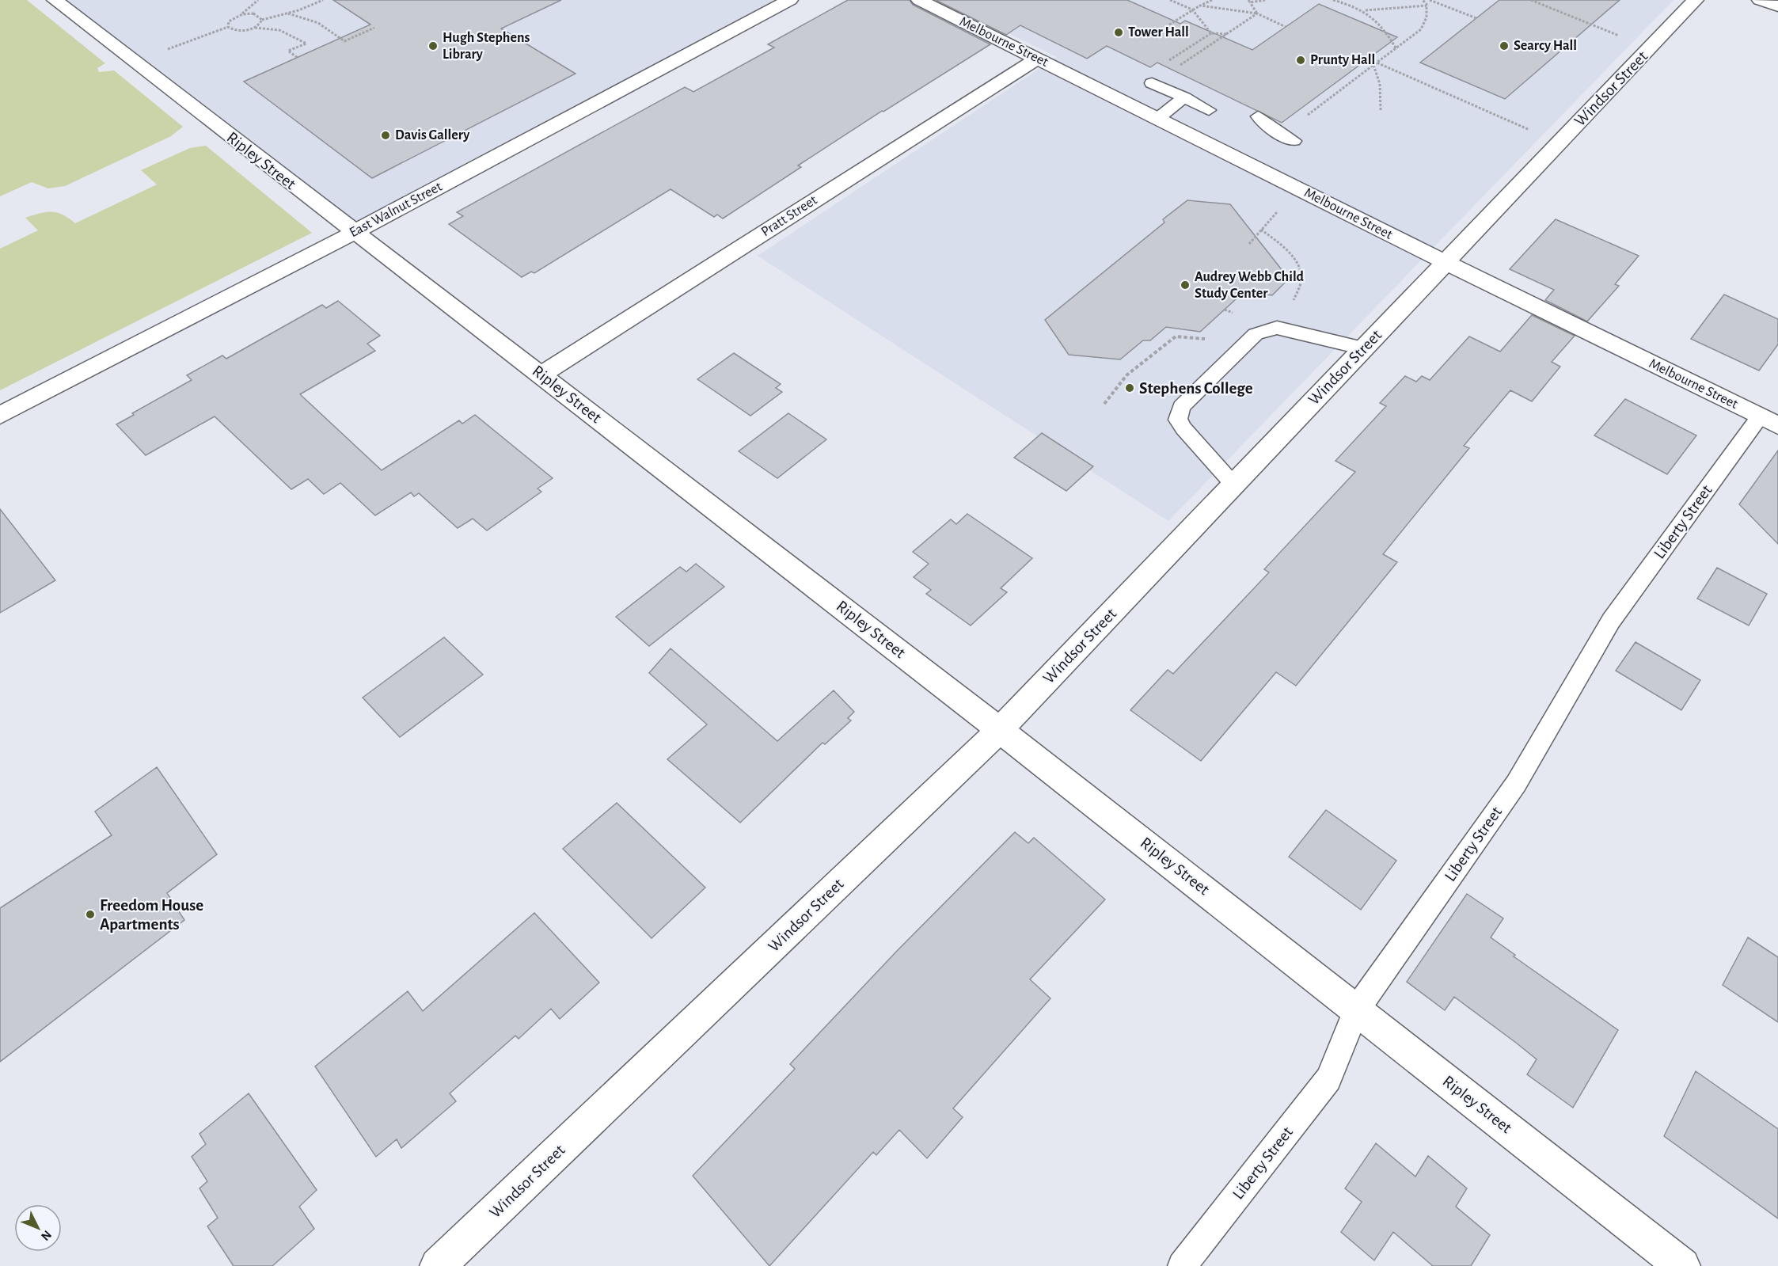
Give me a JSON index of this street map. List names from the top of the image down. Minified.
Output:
{"streets":{"street":["Melbourne Street","Windsor Street","Ripley Street","East Walnut Street","Pratt Street"],"lane":["Liberty Street"]},"crossings":[["Melbourne Street","Windsor Street"],["Melbourne Street","Pratt Street"],["Melbourne Street","Liberty Street"],["Windsor Street","Ripley Street"],["Ripley Street","East Walnut Street"],["Ripley Street","Pratt Street"],["Ripley Street","Liberty Street"]],"places":["Tower Hall","Hugh Stephens Library","Searcy Hall","Prunty Hall","Davis Gallery","Audrey Webb Child Study Center","Stephens College","Freedom House Apartments"],"north":"bottom right"}
